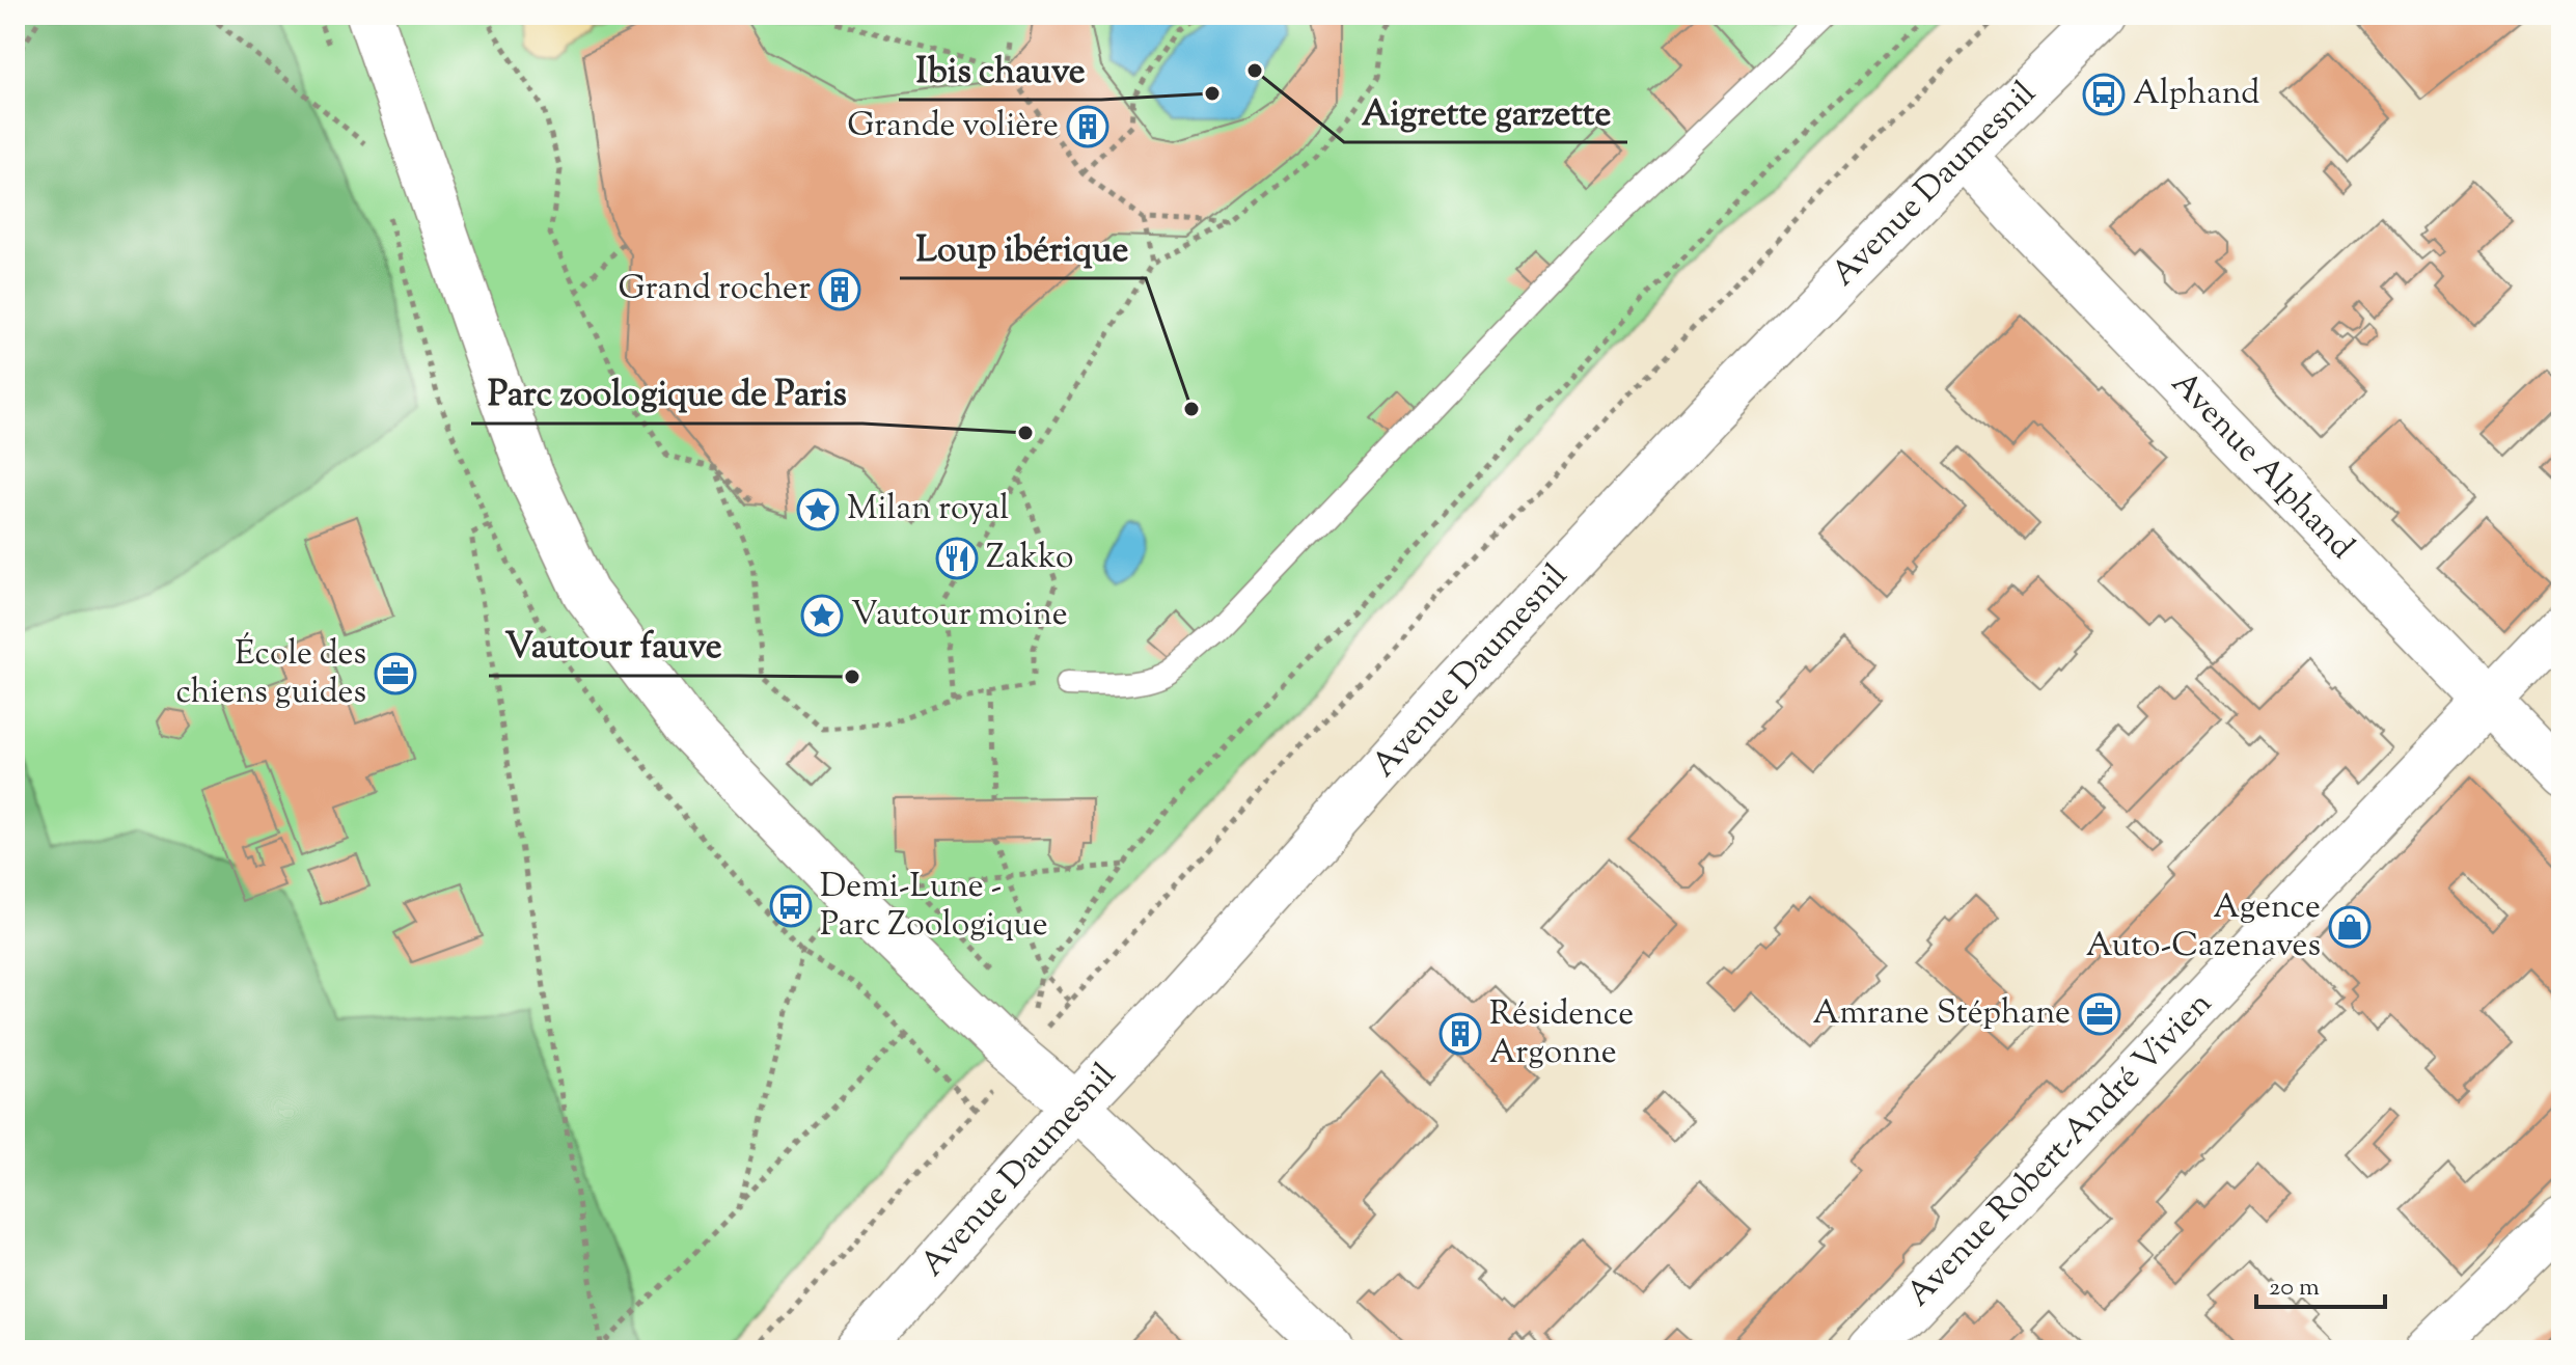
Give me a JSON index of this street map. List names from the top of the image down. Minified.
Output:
{"streets":{"main road":["Avenue Daumesnil","Avenue Alphand","Avenue Robert-André Vivien"]},"crossings":[["Avenue Daumesnil","Avenue Alphand"],["Avenue Alphand","Avenue Robert-André Vivien"]],"places":{"other":["Aigrette garzette","Ibis chauve","Loup ibérique","Parc zoologique de Paris","Vautour fauve"],"bus stop":["Alphand","Demi-Lune - Parc Zoologique"],"building":["Grande volière","Grand rocher","Résidence Argonne"],"place":["Milan royal","Vautour moine"],"restaurant":["Zakko"],"office":["École des chiens guides","Amrane Stéphane"],"shop":["Agence Auto-Cazenaves"]},"scale_bar":"20 m"}
